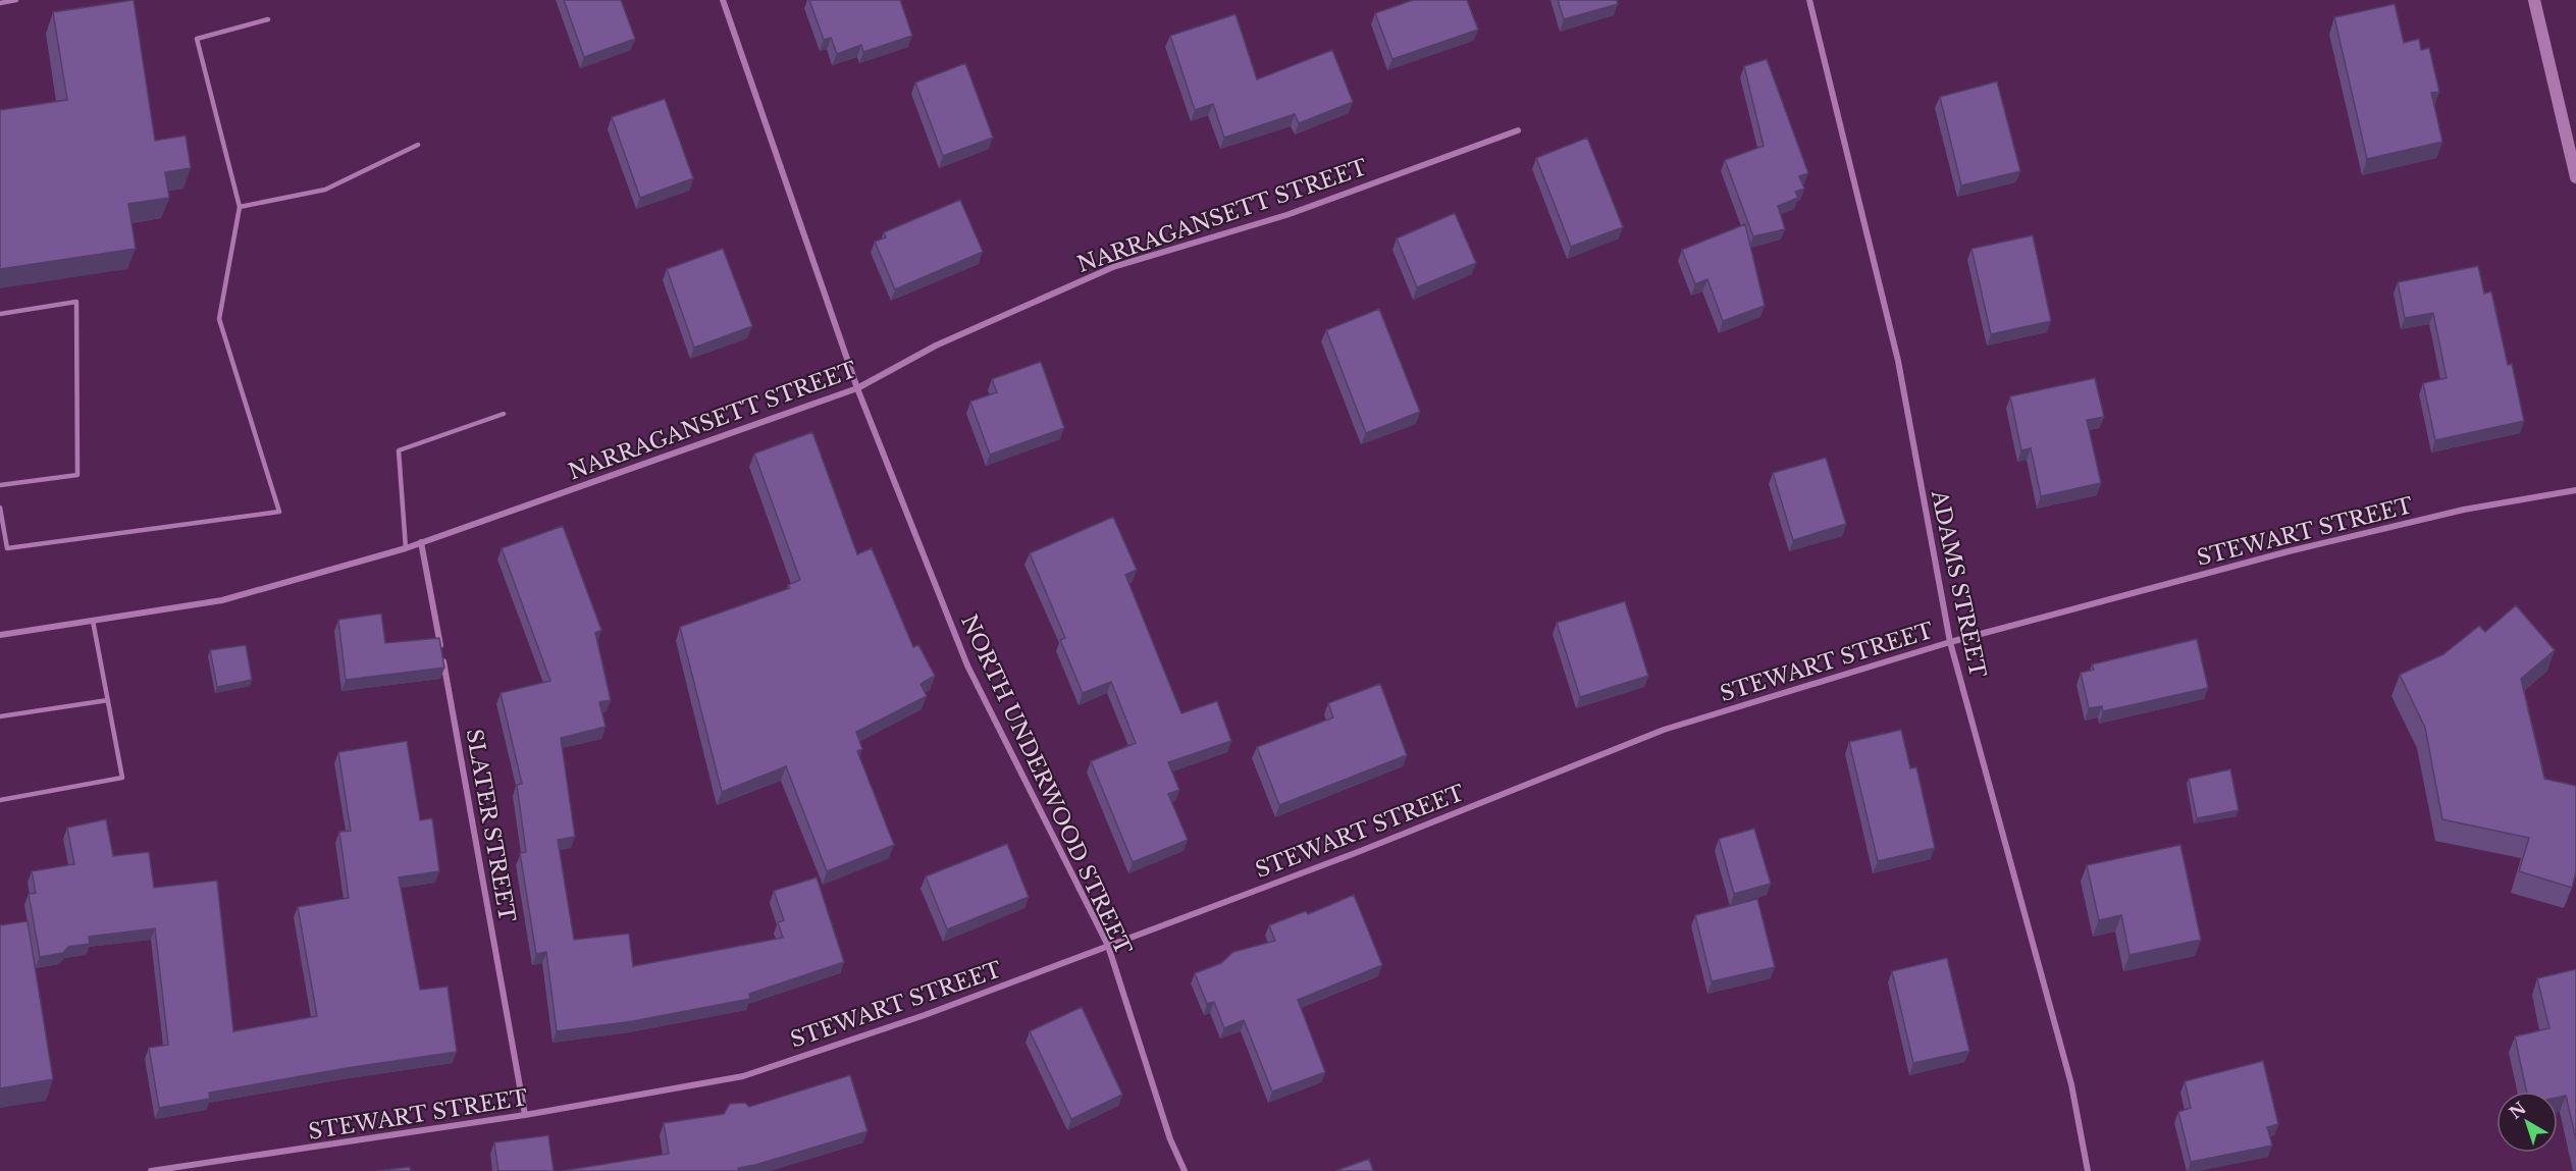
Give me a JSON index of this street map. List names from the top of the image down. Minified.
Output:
{"streets":{"street":["NARRAGANSETT STREET","STEWART STREET","ADAMS STREET","NORTH UNDERWOOD STREET","SLATER STREET"]},"crossings":[["NARRAGANSETT STREET","NORTH UNDERWOOD STREET"],["NARRAGANSETT STREET","SLATER STREET"],["STEWART STREET","ADAMS STREET"],["STEWART STREET","NORTH UNDERWOOD STREET"],["STEWART STREET","SLATER STREET"]],"north":"top left"}
